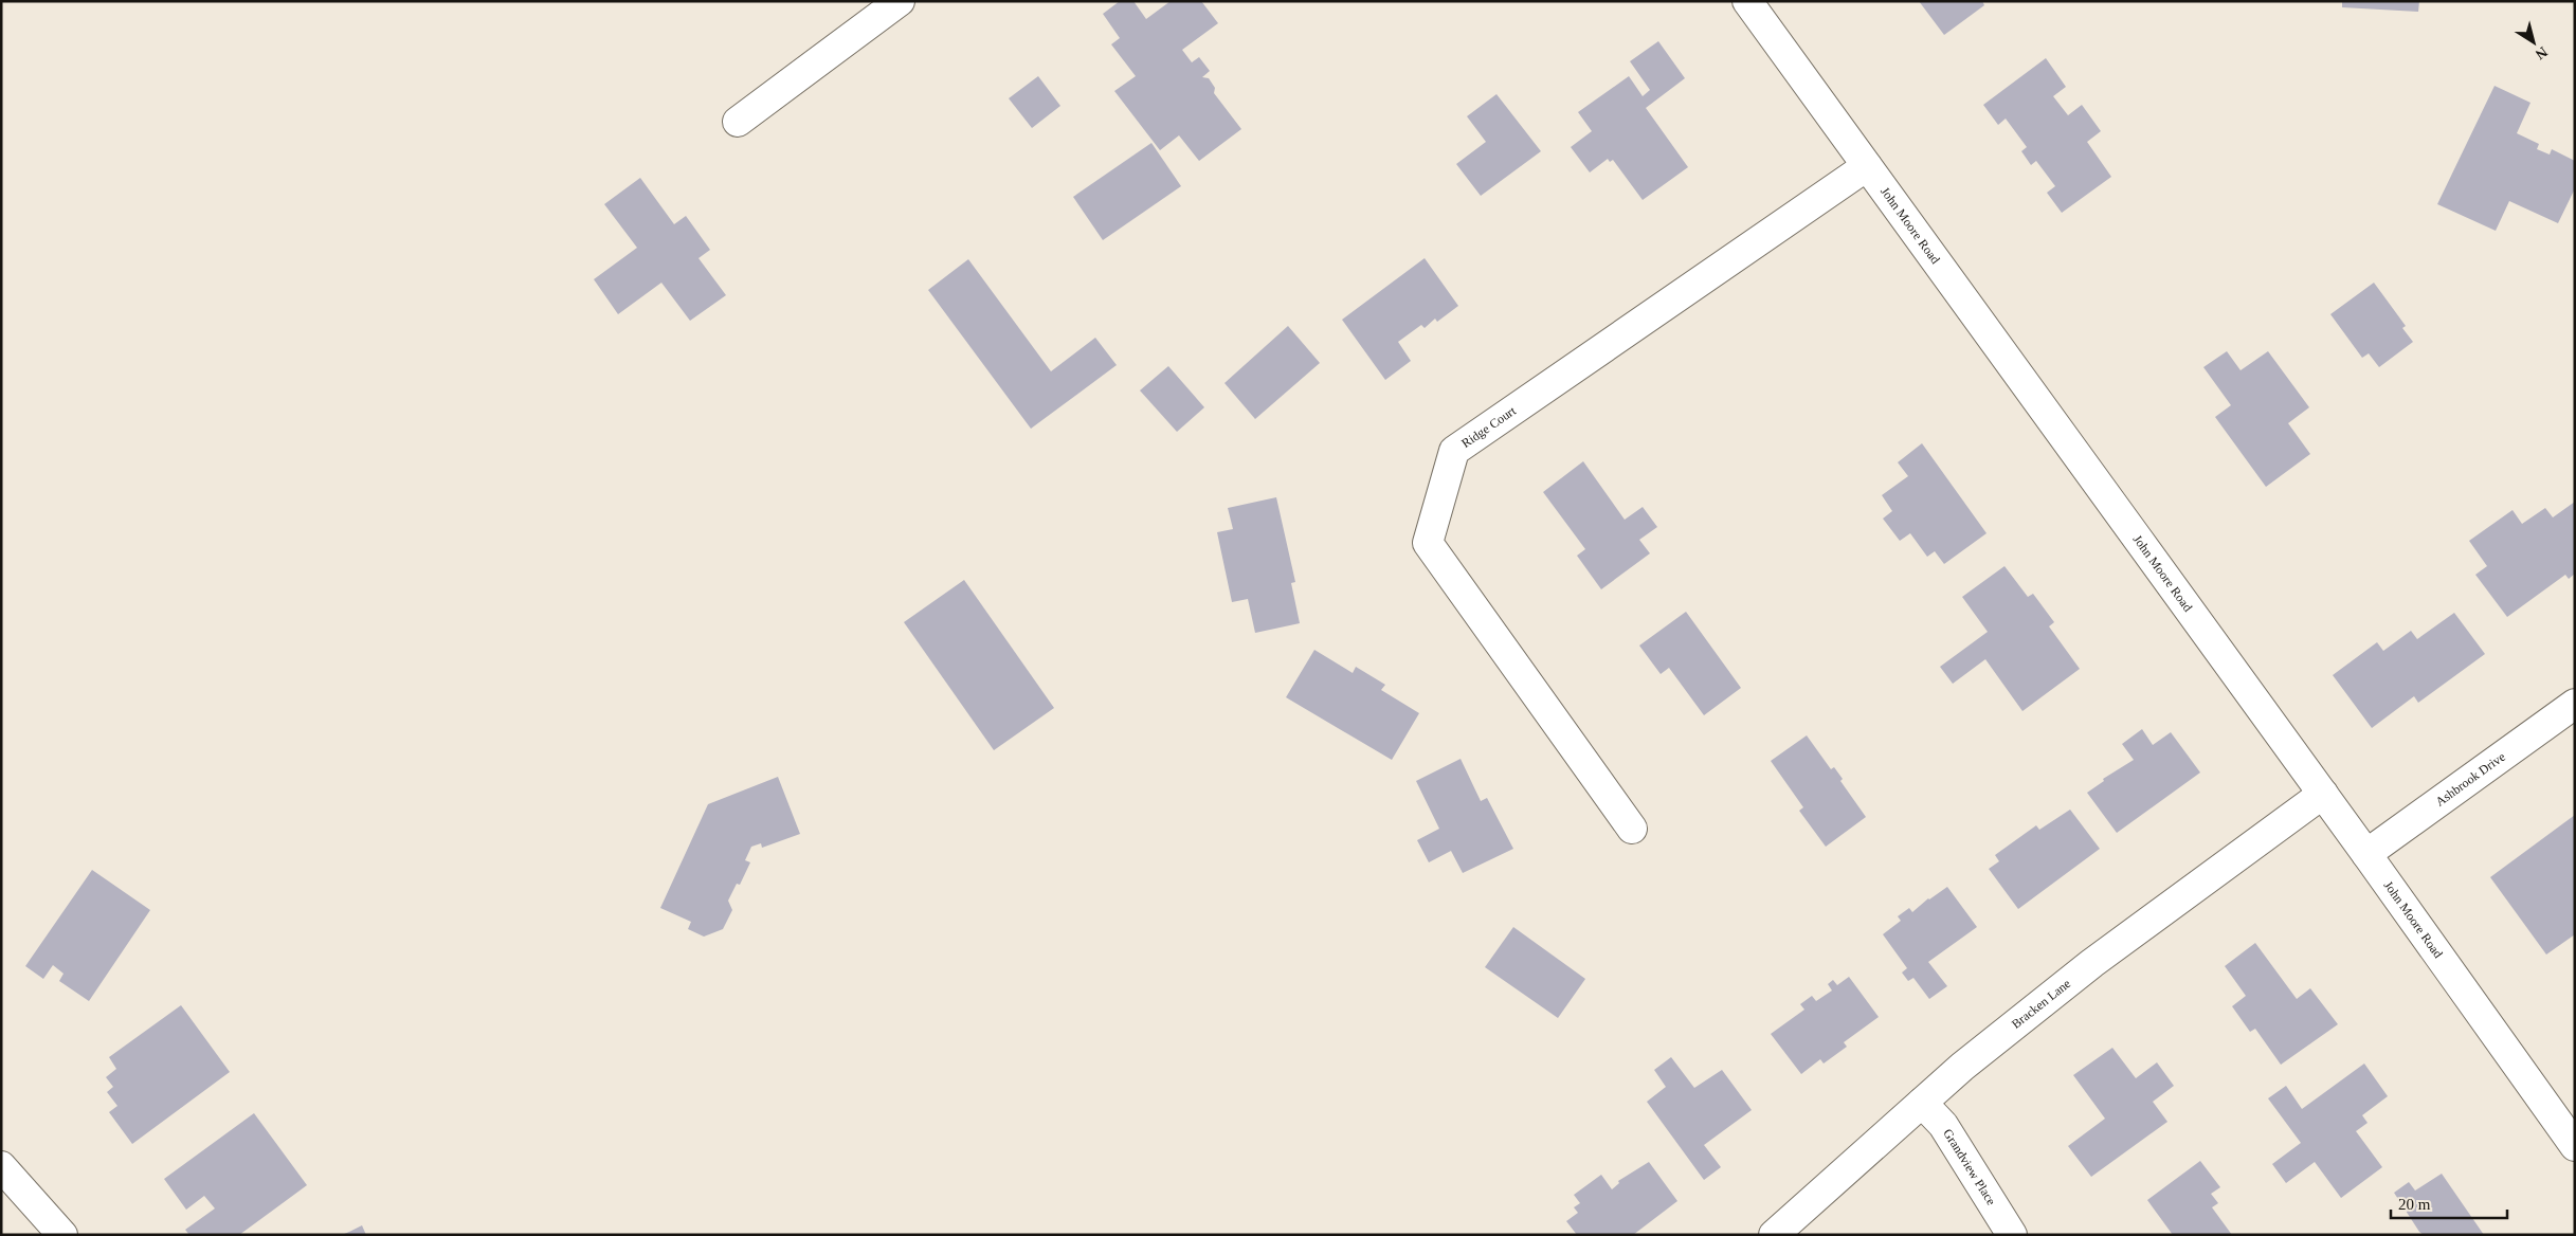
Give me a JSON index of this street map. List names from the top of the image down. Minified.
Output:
{"streets":{"street":["John Moore Road","Ridge Court","Ashbrook Drive","Bracken Lane","Grandview Place"]},"crossings":[["John Moore Road","Ridge Court"],["John Moore Road","Ashbrook Drive"],["John Moore Road","Bracken Lane"],["Bracken Lane","Grandview Place"]],"scale_bar":"20 m","north":"bottom right"}
